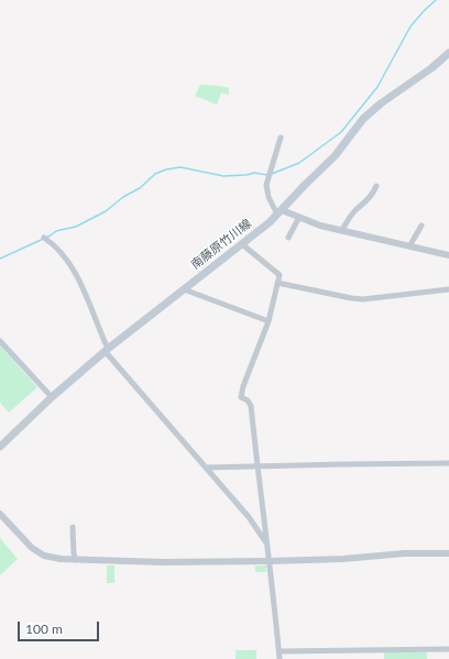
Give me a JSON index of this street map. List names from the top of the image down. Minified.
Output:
{"streets":{"main road":["南藤原竹川線"]},"scale_bar":"100 m"}
